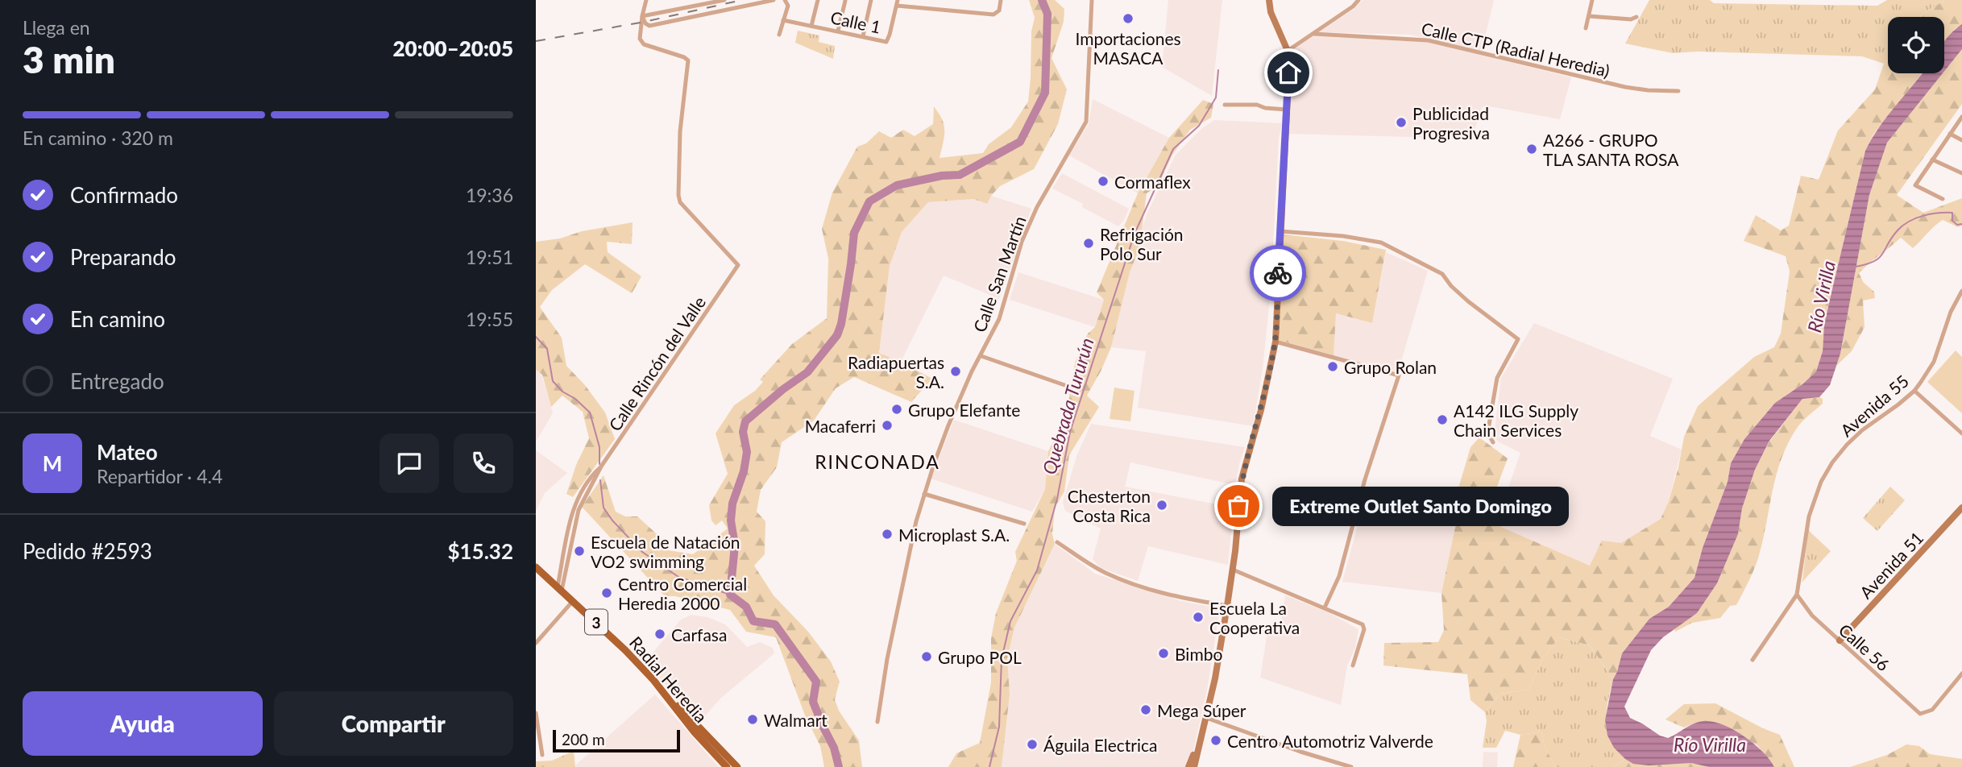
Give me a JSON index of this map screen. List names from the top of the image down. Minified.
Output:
{"streets":{"main road":["Avenida 51","3","Radial Heredia"],"street":["Calle 1","Calle CTP (Radial Heredia)","Calle San Martín","Calle Rincón del Valle","Avenida 55","Calle 56"]},"crossings":[["Calle Rincón del Valle","Radial Heredia"],["Avenida 55","Calle 56"],["Avenida 51","Calle 56"]],"districts":["RINCONADA"],"water":["Río Virilla","Quebrada Tururún"],"places":["Importaciones MASACA","Publicidad Progresiva","A266 - GRUPO TLA SANTA ROSA","Cormaflex","Refrigación Polo Sur","Grupo Rolan","Radiapuertas S.A.","Grupo Elefante","A142 ILG Supply Chain Services","Macaferri","Chesterton Costa Rica","Extreme Outlet Santo Domingo","Microplast S.A.","Escuela de Natación VO2 swimming","Centro Comercial Heredia 2000","Escuela La Cooperativa","Carfasa","Bimbo","Grupo POL","Mega Súper","Walmart","Centro Automotriz Valverde","Águila Electrica"],"scale_bar":"200 m","page":{"heading":["3 min","Llega en","20:00–20:05"],"panel":["Mateo","Repartidor · 4.4","Pedido #2593","$15.32"],"bar":"En camino · 320 m","list":[["Confirmado","19:36"],["Preparando","19:51"],["En camino","19:55"],"Entregado"],"round":"M","bubble":"Extreme Outlet Santo Domingo","buttons":["Ayuda","Compartir"],"scale":"200 m"}}
